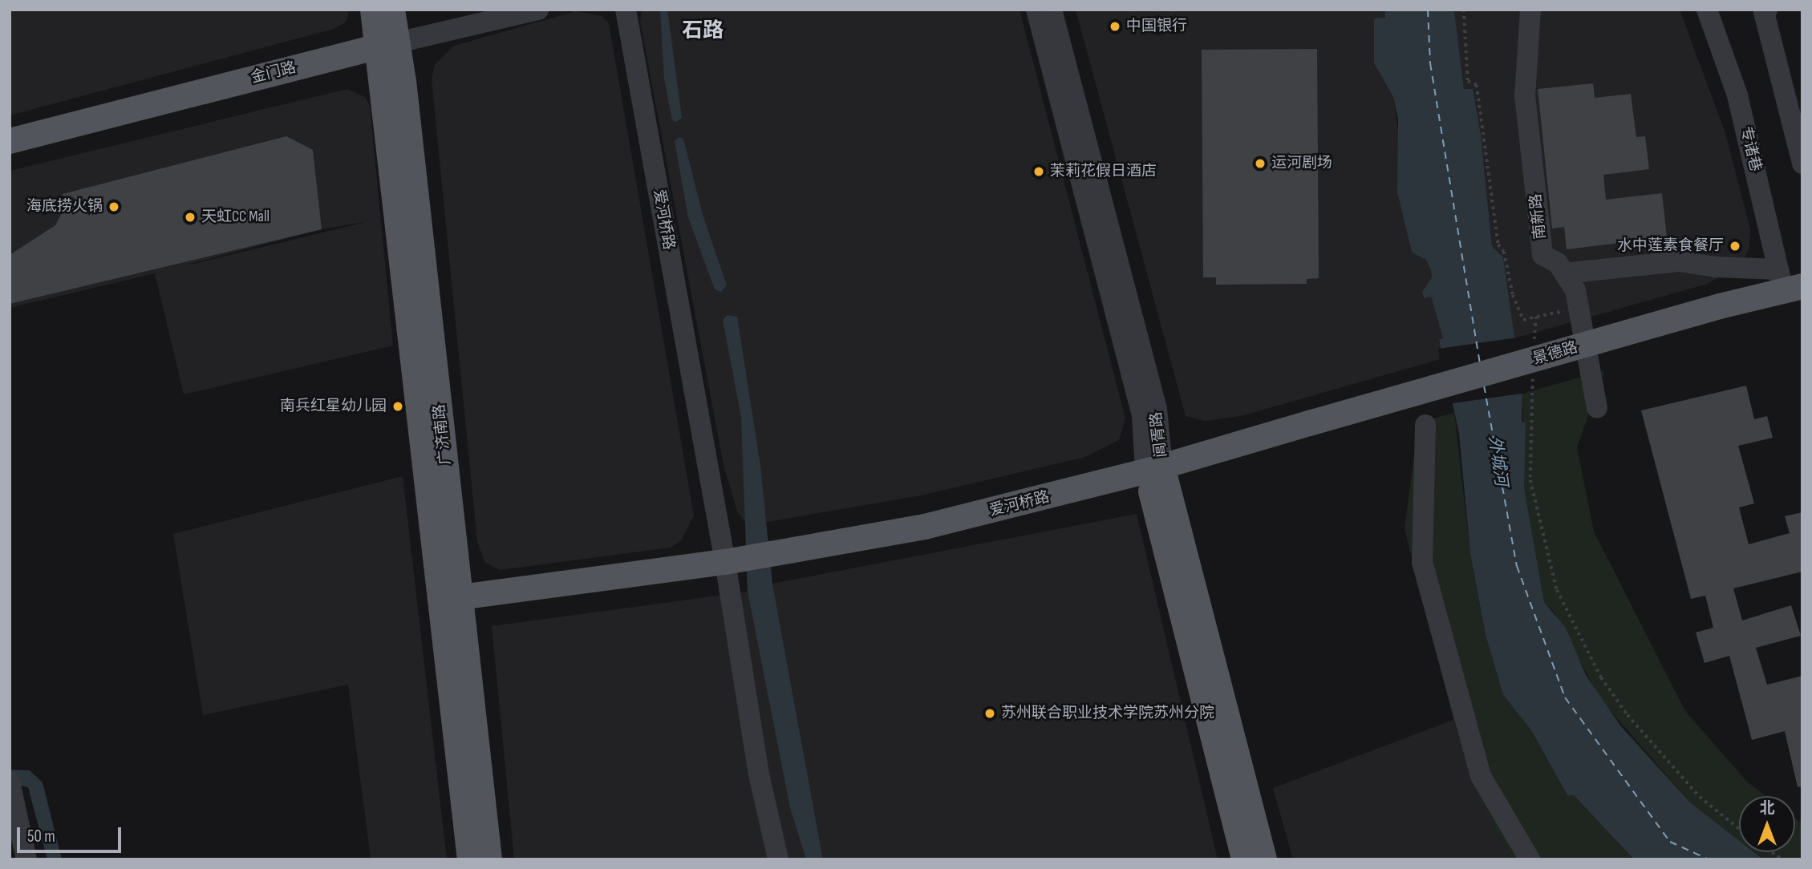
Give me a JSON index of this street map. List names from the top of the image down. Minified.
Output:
{"streets":{"main road":["金门路","爱河桥路","景德路","广济南路","阊胥路"],"street":["专诸巷","南新路"]},"crossings":[["金门路","广济南路"],["专诸巷","景德路"],["爱河桥路","景德路"],["爱河桥路","广济南路"],["爱河桥路","阊胥路"]],"districts":["石路"],"water":["外城河"],"places":["中国银行","运河剧场","茉莉花假日酒店","海底捞火锅","天虹CC Mall","水中莲素食餐厅","南兵红星幼儿园","苏州联合职业技术学院苏州分院"],"scale_bar":"50 m","north":"top"}
